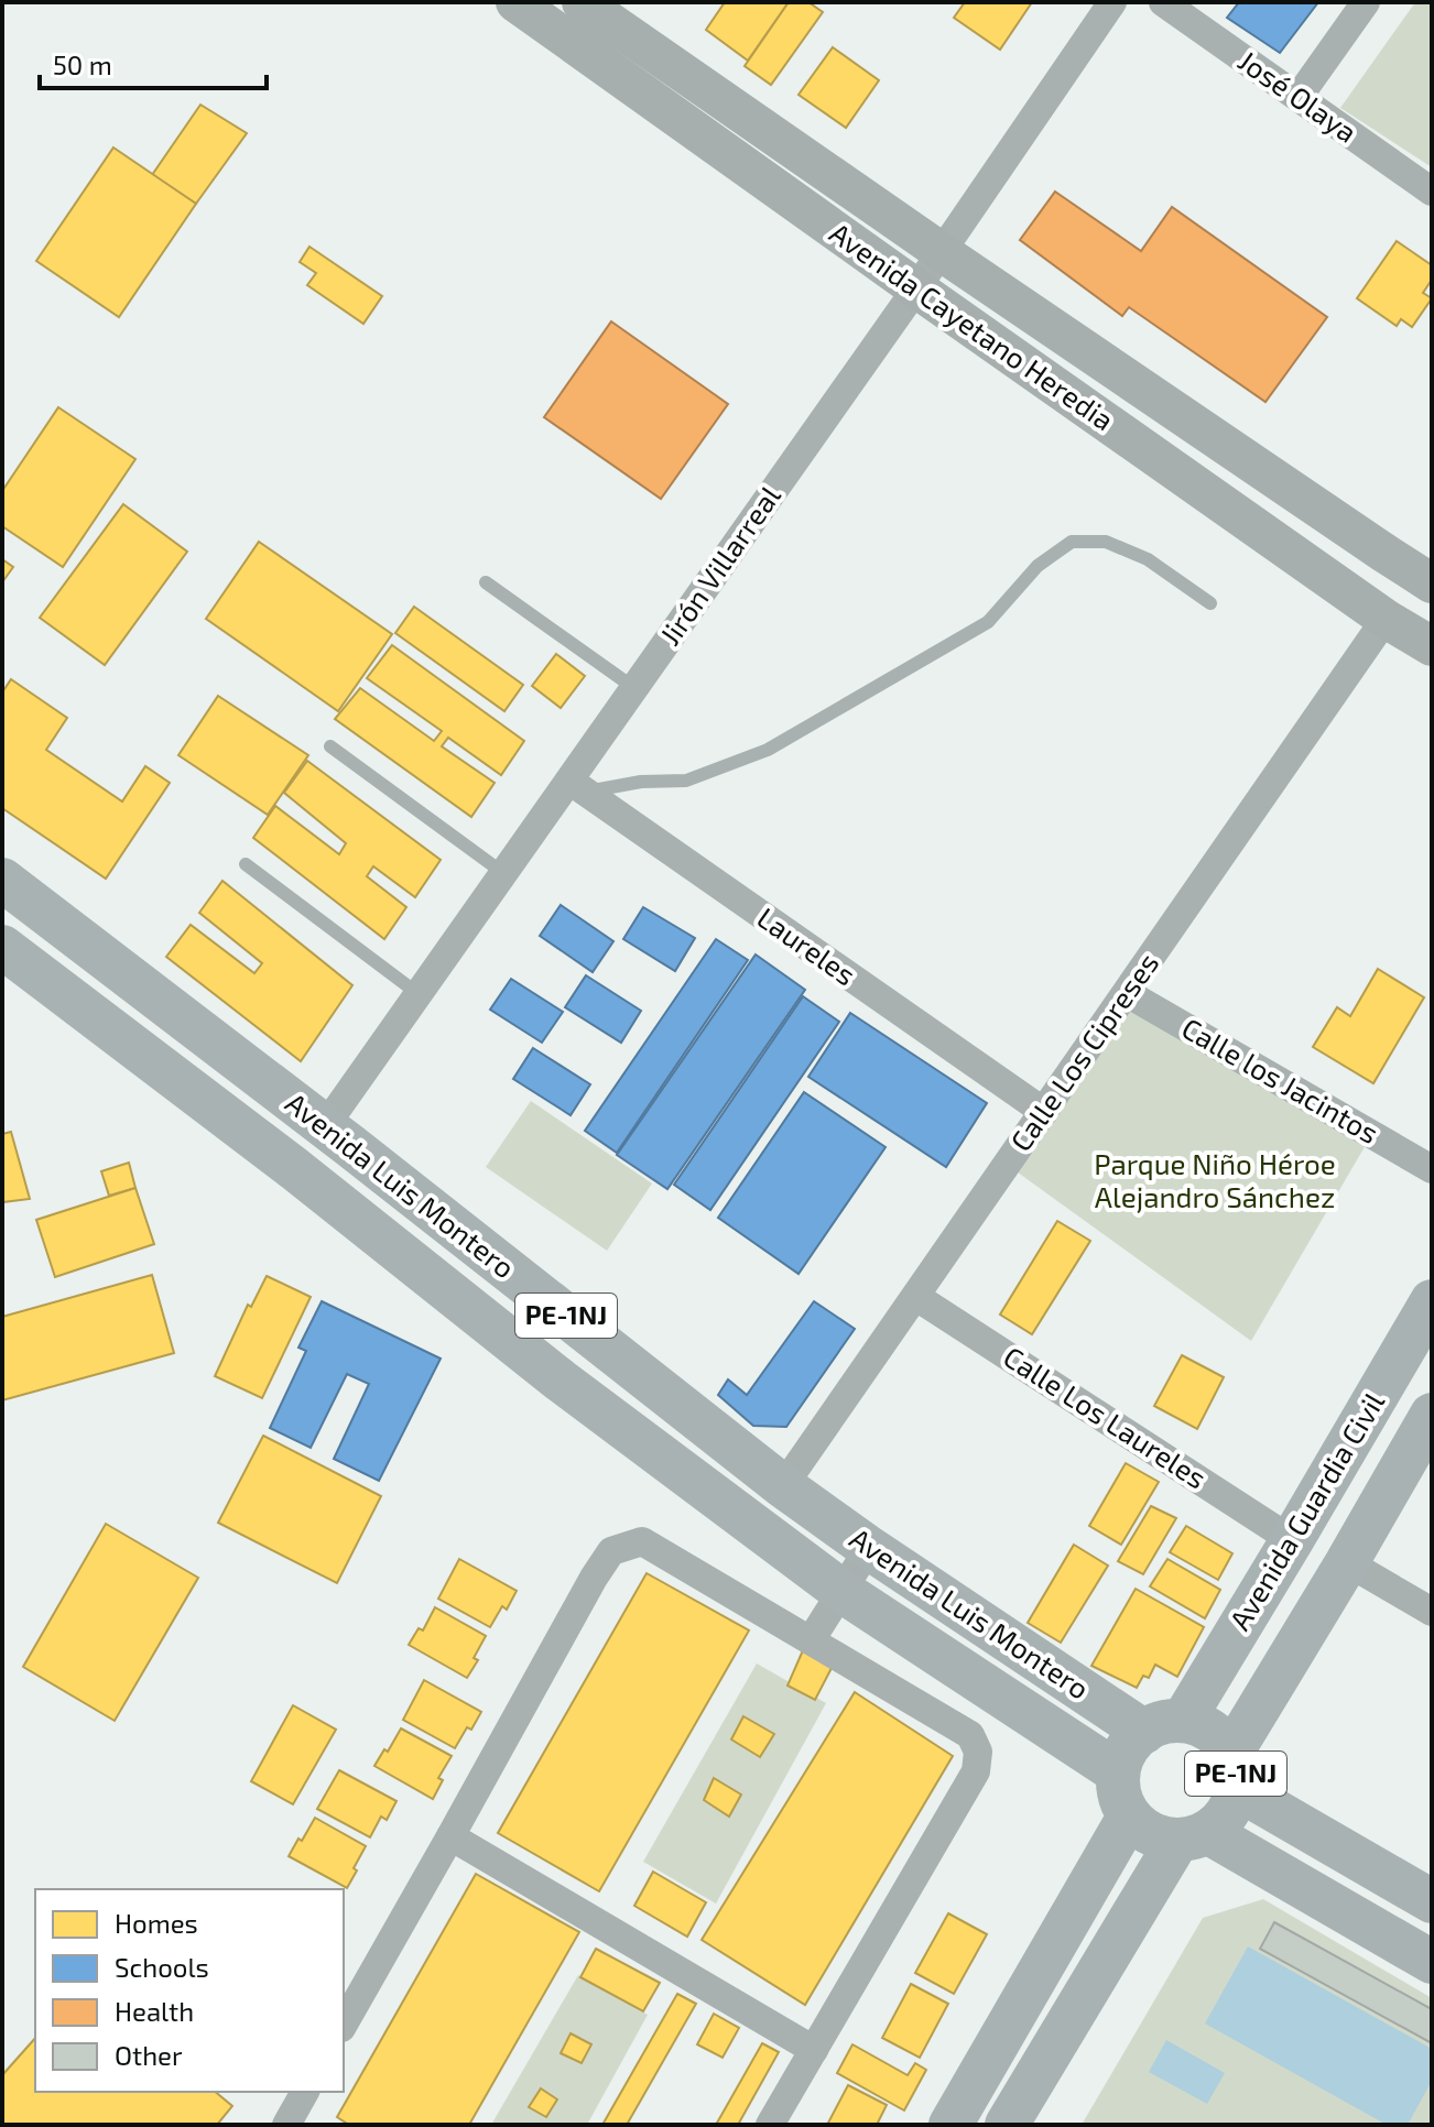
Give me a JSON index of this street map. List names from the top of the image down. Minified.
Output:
{"streets":{"main road":["Avenida Cayetano Heredia","Avenida Luis Montero","PE-1NJ","Avenida Guardia Civil"],"street":["José Olaya","Jirón Villarreal","Laureles","Calle Los Cipreses","Calle los Jacintos","Calle Los Laureles"]},"crossings":[["Avenida Cayetano Heredia","Jirón Villarreal"],["Avenida Cayetano Heredia","Calle Los Cipreses"],["Jirón Villarreal","Laureles"],["Jirón Villarreal","Avenida Luis Montero"],["Laureles","Calle Los Cipreses"],["Calle Los Cipreses","Calle los Jacintos"],["Calle Los Cipreses","Avenida Luis Montero"],["Calle Los Cipreses","Calle Los Laureles"],["Avenida Luis Montero","PE-1NJ"],["Avenida Luis Montero","Avenida Guardia Civil"],["PE-1NJ","Avenida Guardia Civil"],["Calle Los Laureles","Avenida Guardia Civil"]],"parks":["Parque Niño Héroe Alejandro Sánchez"],"legend":["Homes","Schools","Health","Other"],"scale_bar":"50 m"}
